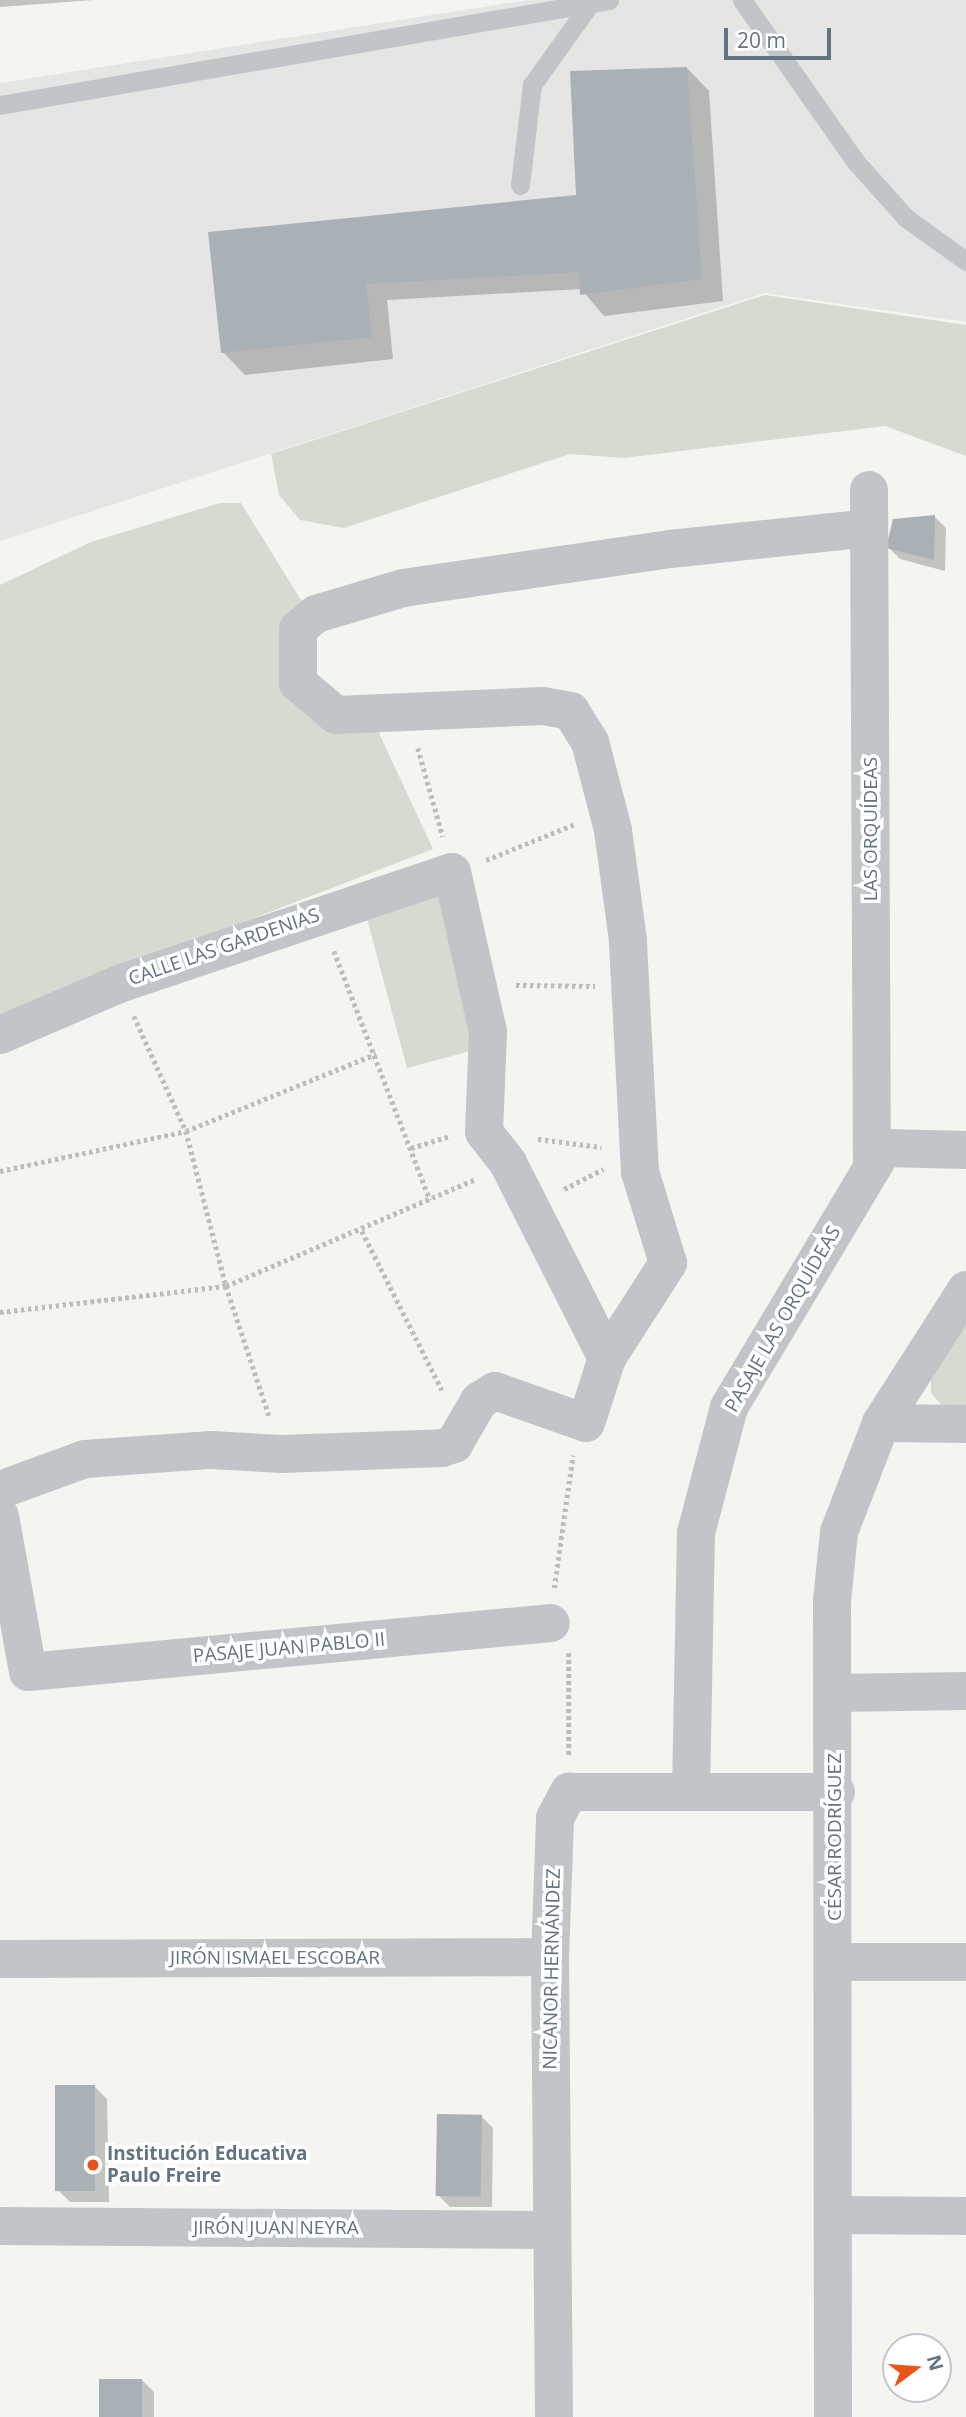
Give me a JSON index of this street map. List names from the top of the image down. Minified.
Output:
{"streets":{"street":["LAS ORQUÍDEAS","CALLE LAS GARDENIAS","PASAJE LAS ORQUÍDEAS","PASAJE JUAN PABLO II","CÉSAR RODRÍGUEZ","JIRÓN ISMAEL ESCOBAR","NICANOR HERNÁNDEZ","JIRÓN JUAN NEYRA"]},"crossings":[["LAS ORQUÍDEAS","PASAJE LAS ORQUÍDEAS"],["PASAJE LAS ORQUÍDEAS","NICANOR HERNÁNDEZ"],["CÉSAR RODRÍGUEZ","NICANOR HERNÁNDEZ"],["JIRÓN ISMAEL ESCOBAR","NICANOR HERNÁNDEZ"],["NICANOR HERNÁNDEZ","JIRÓN JUAN NEYRA"]],"places":["Institución Educativa Paulo Freire"],"scale_bar":"20 m","north":"right"}
